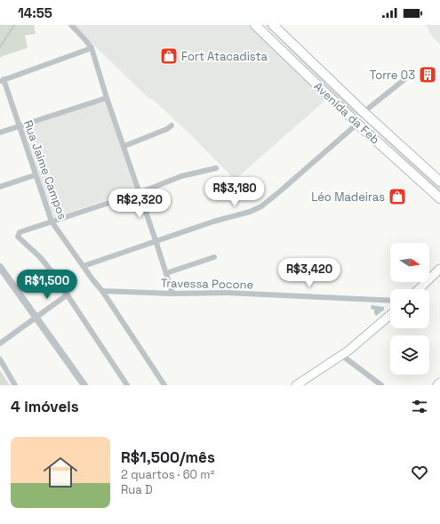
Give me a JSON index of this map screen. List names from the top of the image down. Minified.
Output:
{"streets":{"main road":["Avenida da Feb"],"street":["Rua Jaime Campos","Travessa Pocone"]},"crossings":[["Rua Jaime Campos","Travessa Pocone"]],"places":{"shop":["Fort Atacadista","Léo Madeiras"],"building":["Torre 03"]},"north":"right","page":{"status":"14:55","price":["R$3,180","R$2,320","R$3,420","R$1,500"],"heading":"4 imóveis","list":[{"name":"R$1,500/mês","note":"2 quartos · 60 m² · Rua D"}]}}
